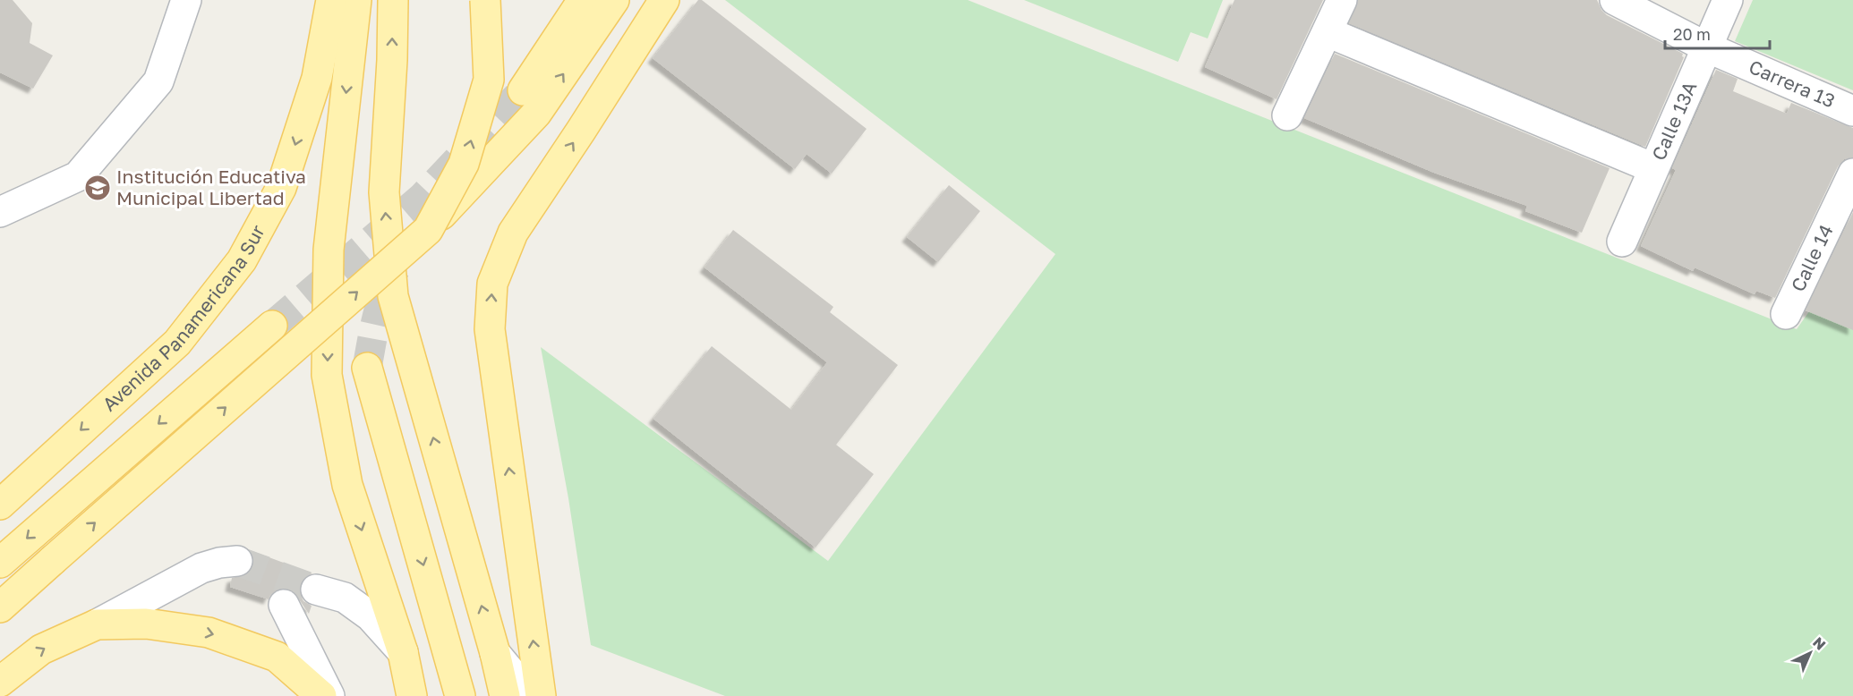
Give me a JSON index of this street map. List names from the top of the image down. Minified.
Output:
{"streets":{"main road":["Avenida Panamericana Sur"],"street":["Carrera 13","Calle 13A","Calle 14"]},"crossings":[["Carrera 13","Calle 13A"]],"places":{"school or university":["Institución Educativa Municipal Libertad"]},"scale_bar":"20 m","north":"top right"}
